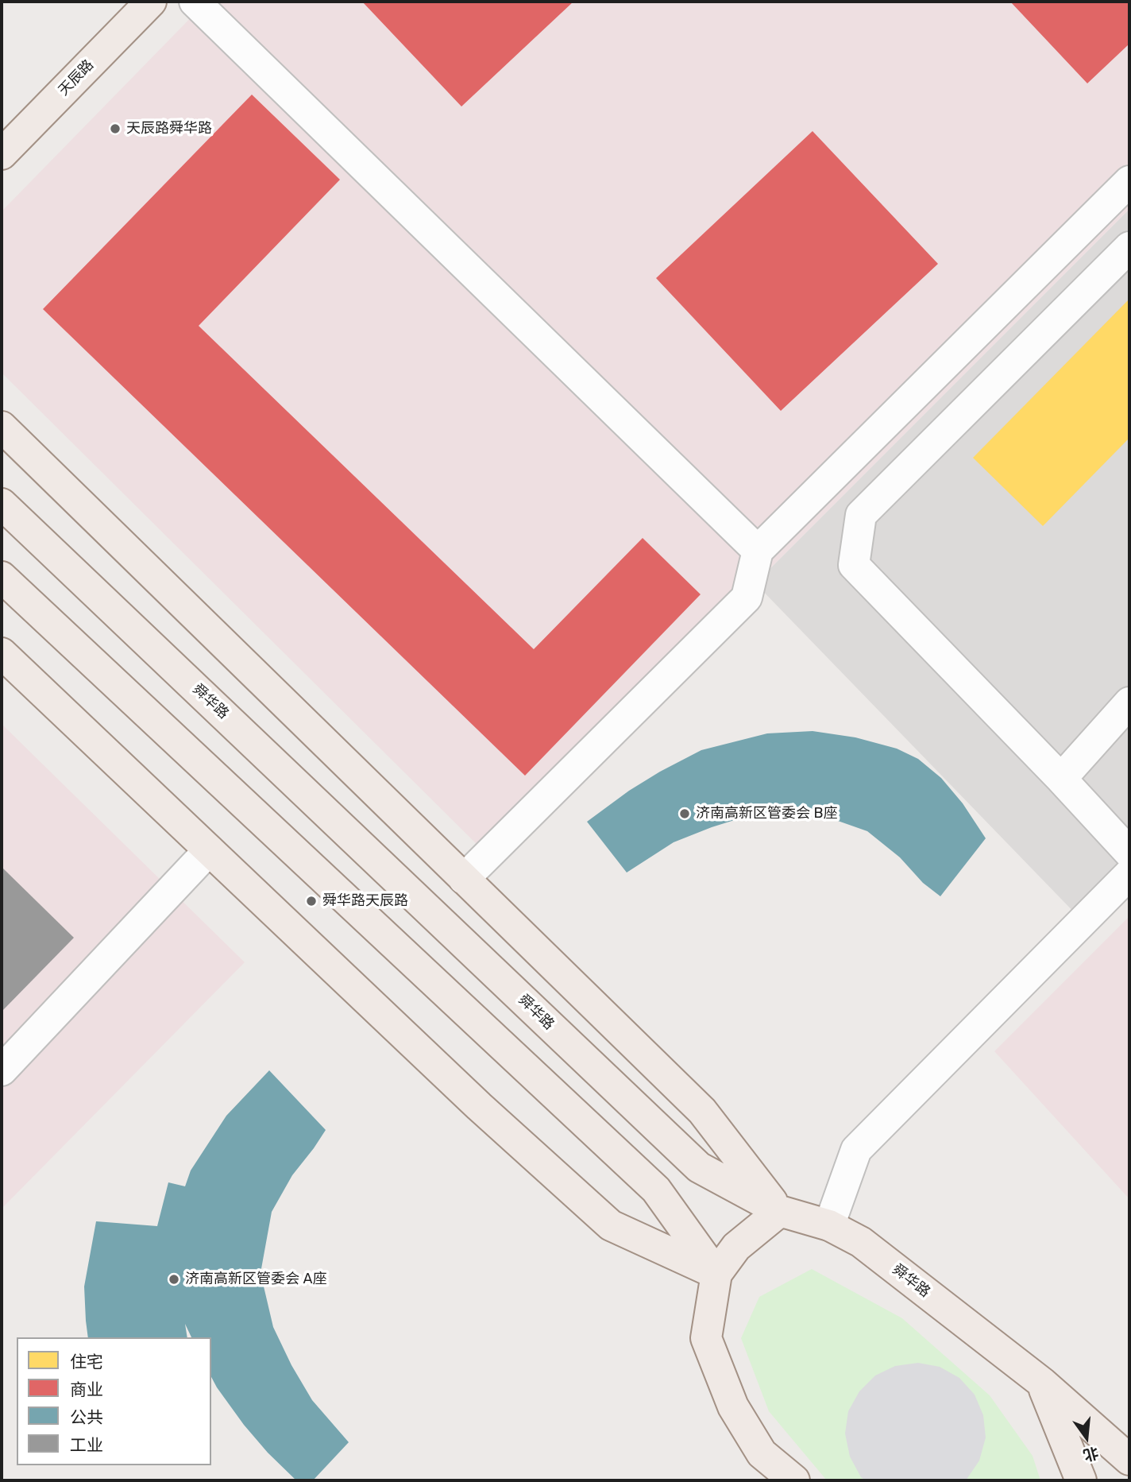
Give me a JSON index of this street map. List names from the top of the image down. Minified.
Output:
{"streets":{"main road":["天辰路","舜华路"]},"places":["天辰路舜华路","济南高新区管委会 B座","舜华路天辰路","济南高新区管委会 A座"],"legend":["住宅","商业","公共","工业"],"north":"bottom"}
